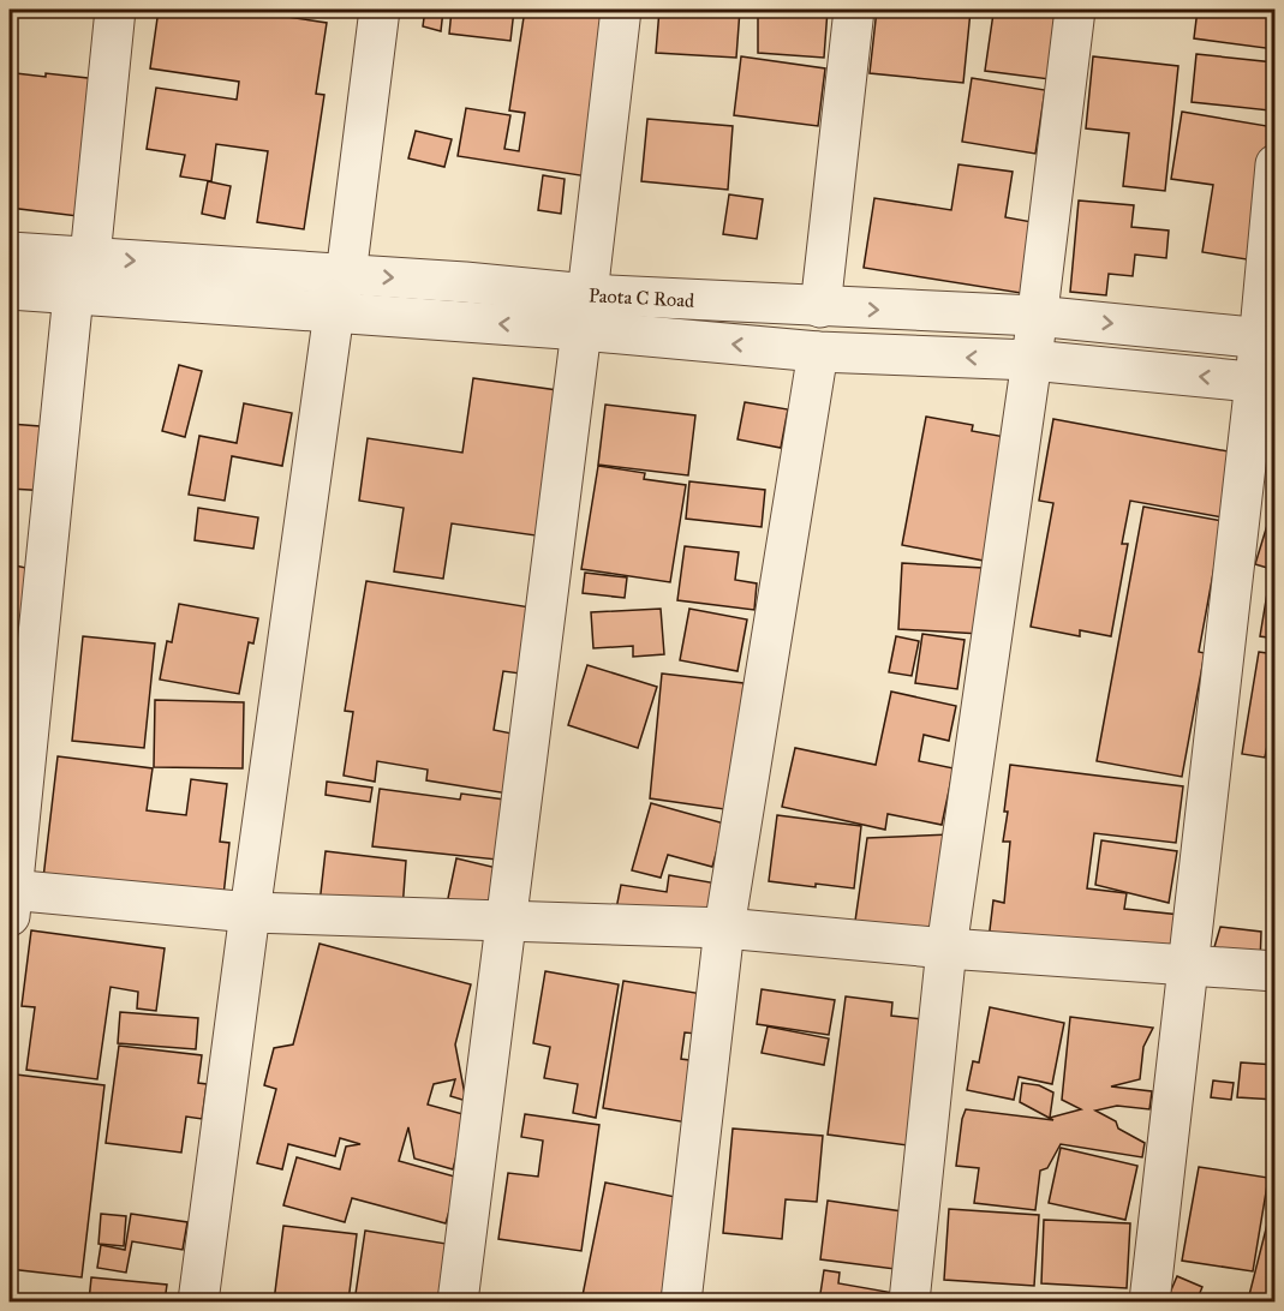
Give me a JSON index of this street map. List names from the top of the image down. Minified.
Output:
{"streets":{"street":["Paota C Road"]}}
